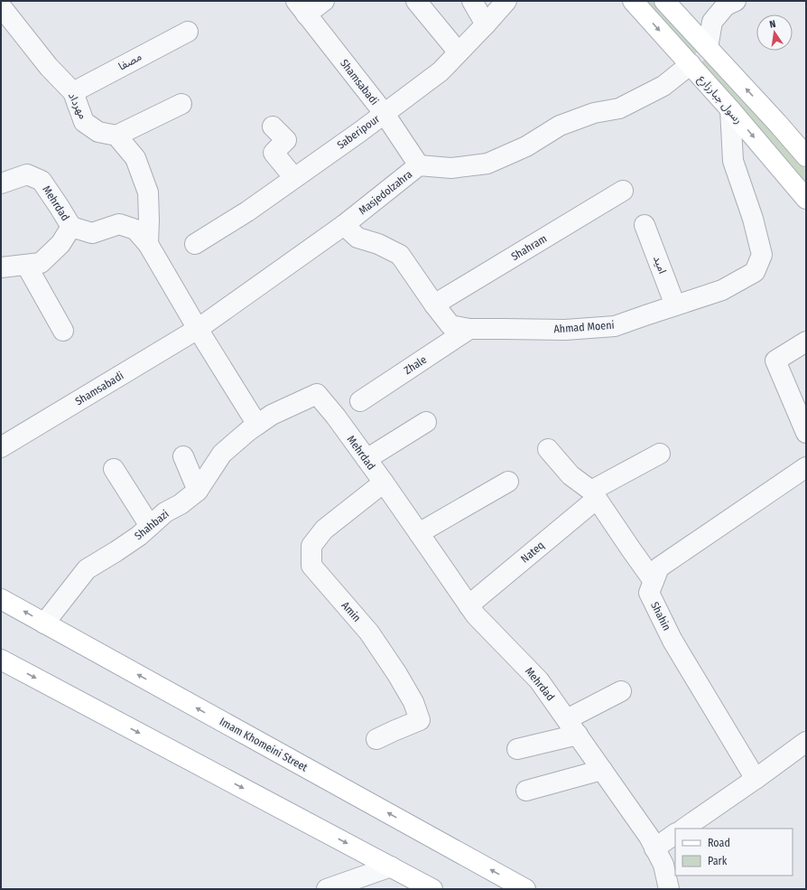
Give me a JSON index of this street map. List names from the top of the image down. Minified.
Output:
{"streets":{"main road":["رسول جبارزارع","Imam Khomeini Street"],"street":["مصفا","Shamsabadi","مهرداد","Saberipour","Masjedolzahra","Mehrdad","Shahram","امید","Ahmad Moeni","Zhale","Shahbazi","Nateq","Amin","Shahin"]},"crossings":[["مصفا","مهرداد"],["Shamsabadi","Saberipour"],["Shamsabadi","Masjedolzahra"],["Shamsabadi","Mehrdad"],["رسول جبارزارع","Masjedolzahra"],["رسول جبارزارع","Ahmad Moeni"],["Masjedolzahra","Mehrdad"],["Masjedolzahra","Ahmad Moeni"],["Mehrdad","Shahbazi"],["Mehrdad","Nateq"],["Mehrdad","Amin"],["Shahram","Ahmad Moeni"],["امید","Ahmad Moeni"],["Ahmad Moeni","Zhale"],["Shahbazi","Imam Khomeini Street"]],"legend":["Road","Park"],"north":"top"}
